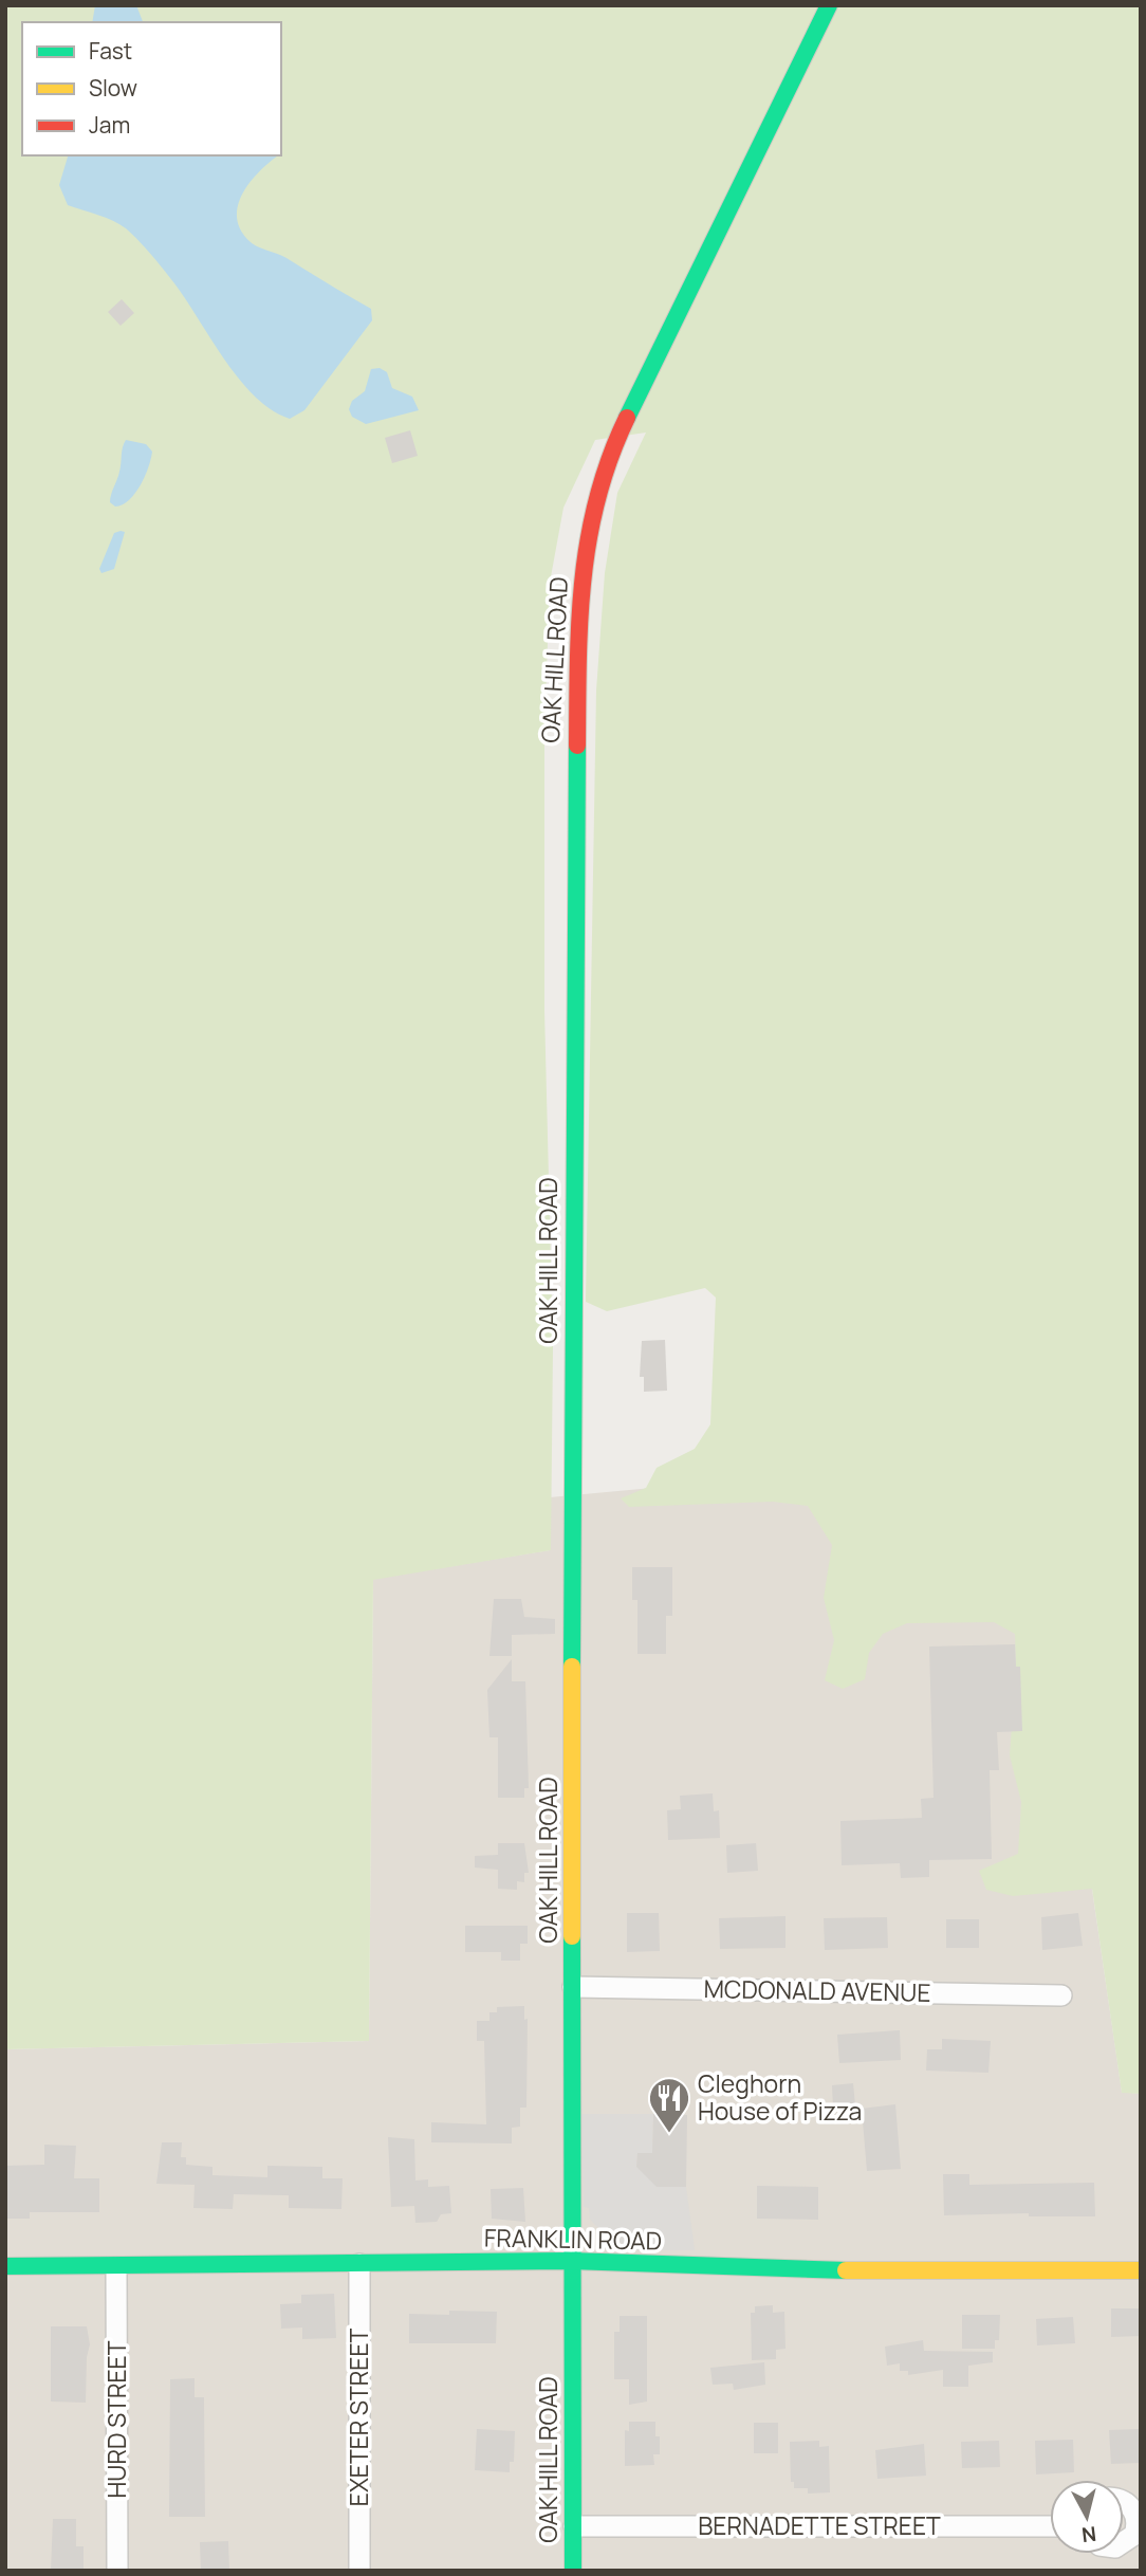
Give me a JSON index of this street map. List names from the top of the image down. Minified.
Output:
{"streets":{"street":["OAK HILL ROAD","MCDONALD AVENUE","FRANKLIN ROAD","EXETER STREET","HURD STREET","BERNADETTE STREET"]},"crossings":[["OAK HILL ROAD","MCDONALD AVENUE"],["OAK HILL ROAD","FRANKLIN ROAD"],["OAK HILL ROAD","BERNADETTE STREET"],["FRANKLIN ROAD","EXETER STREET"],["FRANKLIN ROAD","HURD STREET"]],"places":{"restaurant":["Cleghorn House of Pizza"]},"legend":["Fast","Slow","Jam"],"north":"bottom"}
